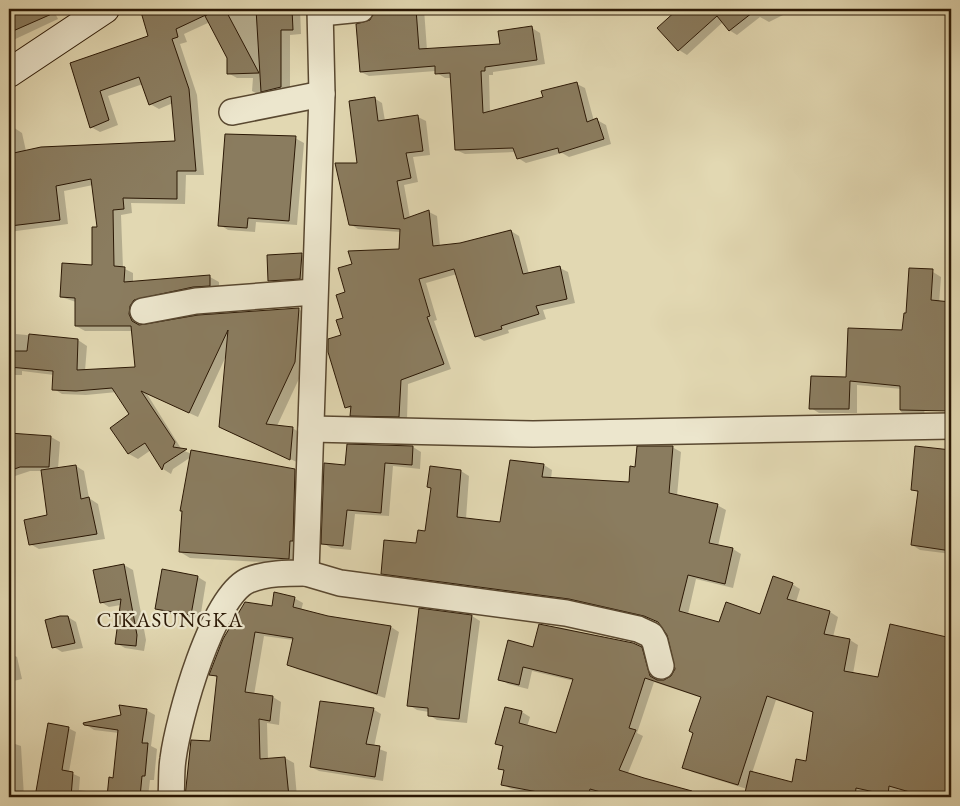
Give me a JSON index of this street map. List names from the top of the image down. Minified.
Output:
{"districts":["CIKASUNGKA"]}
